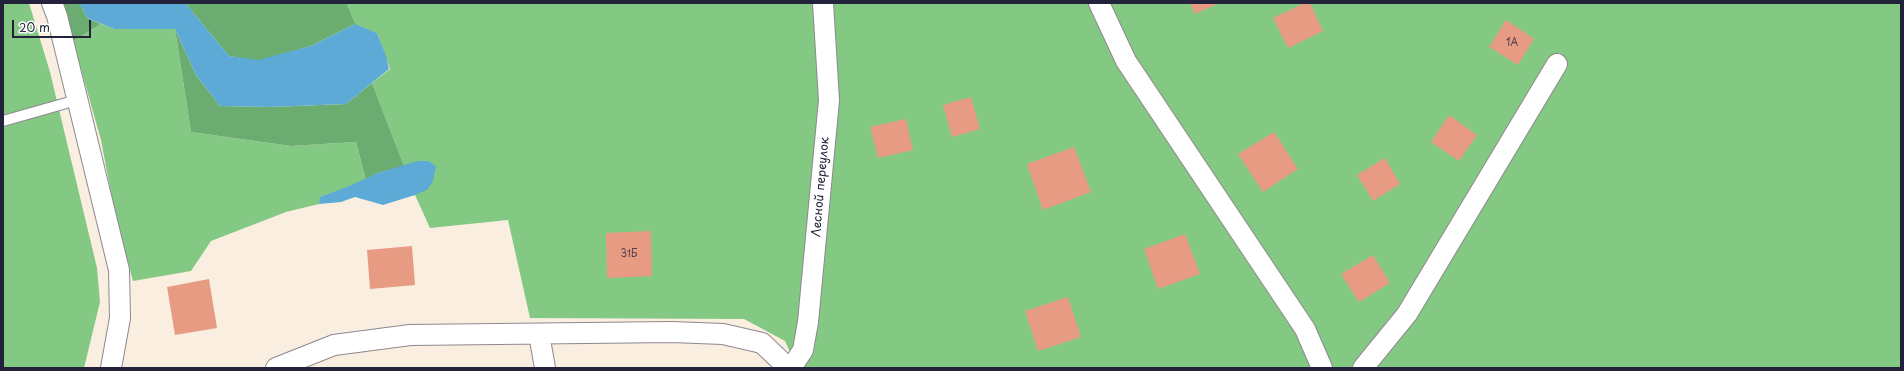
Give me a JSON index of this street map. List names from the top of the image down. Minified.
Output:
{"streets":{"street":["Лесной переулок"]},"house_numbers":["1А","31Б"],"scale_bar":"20 m"}
